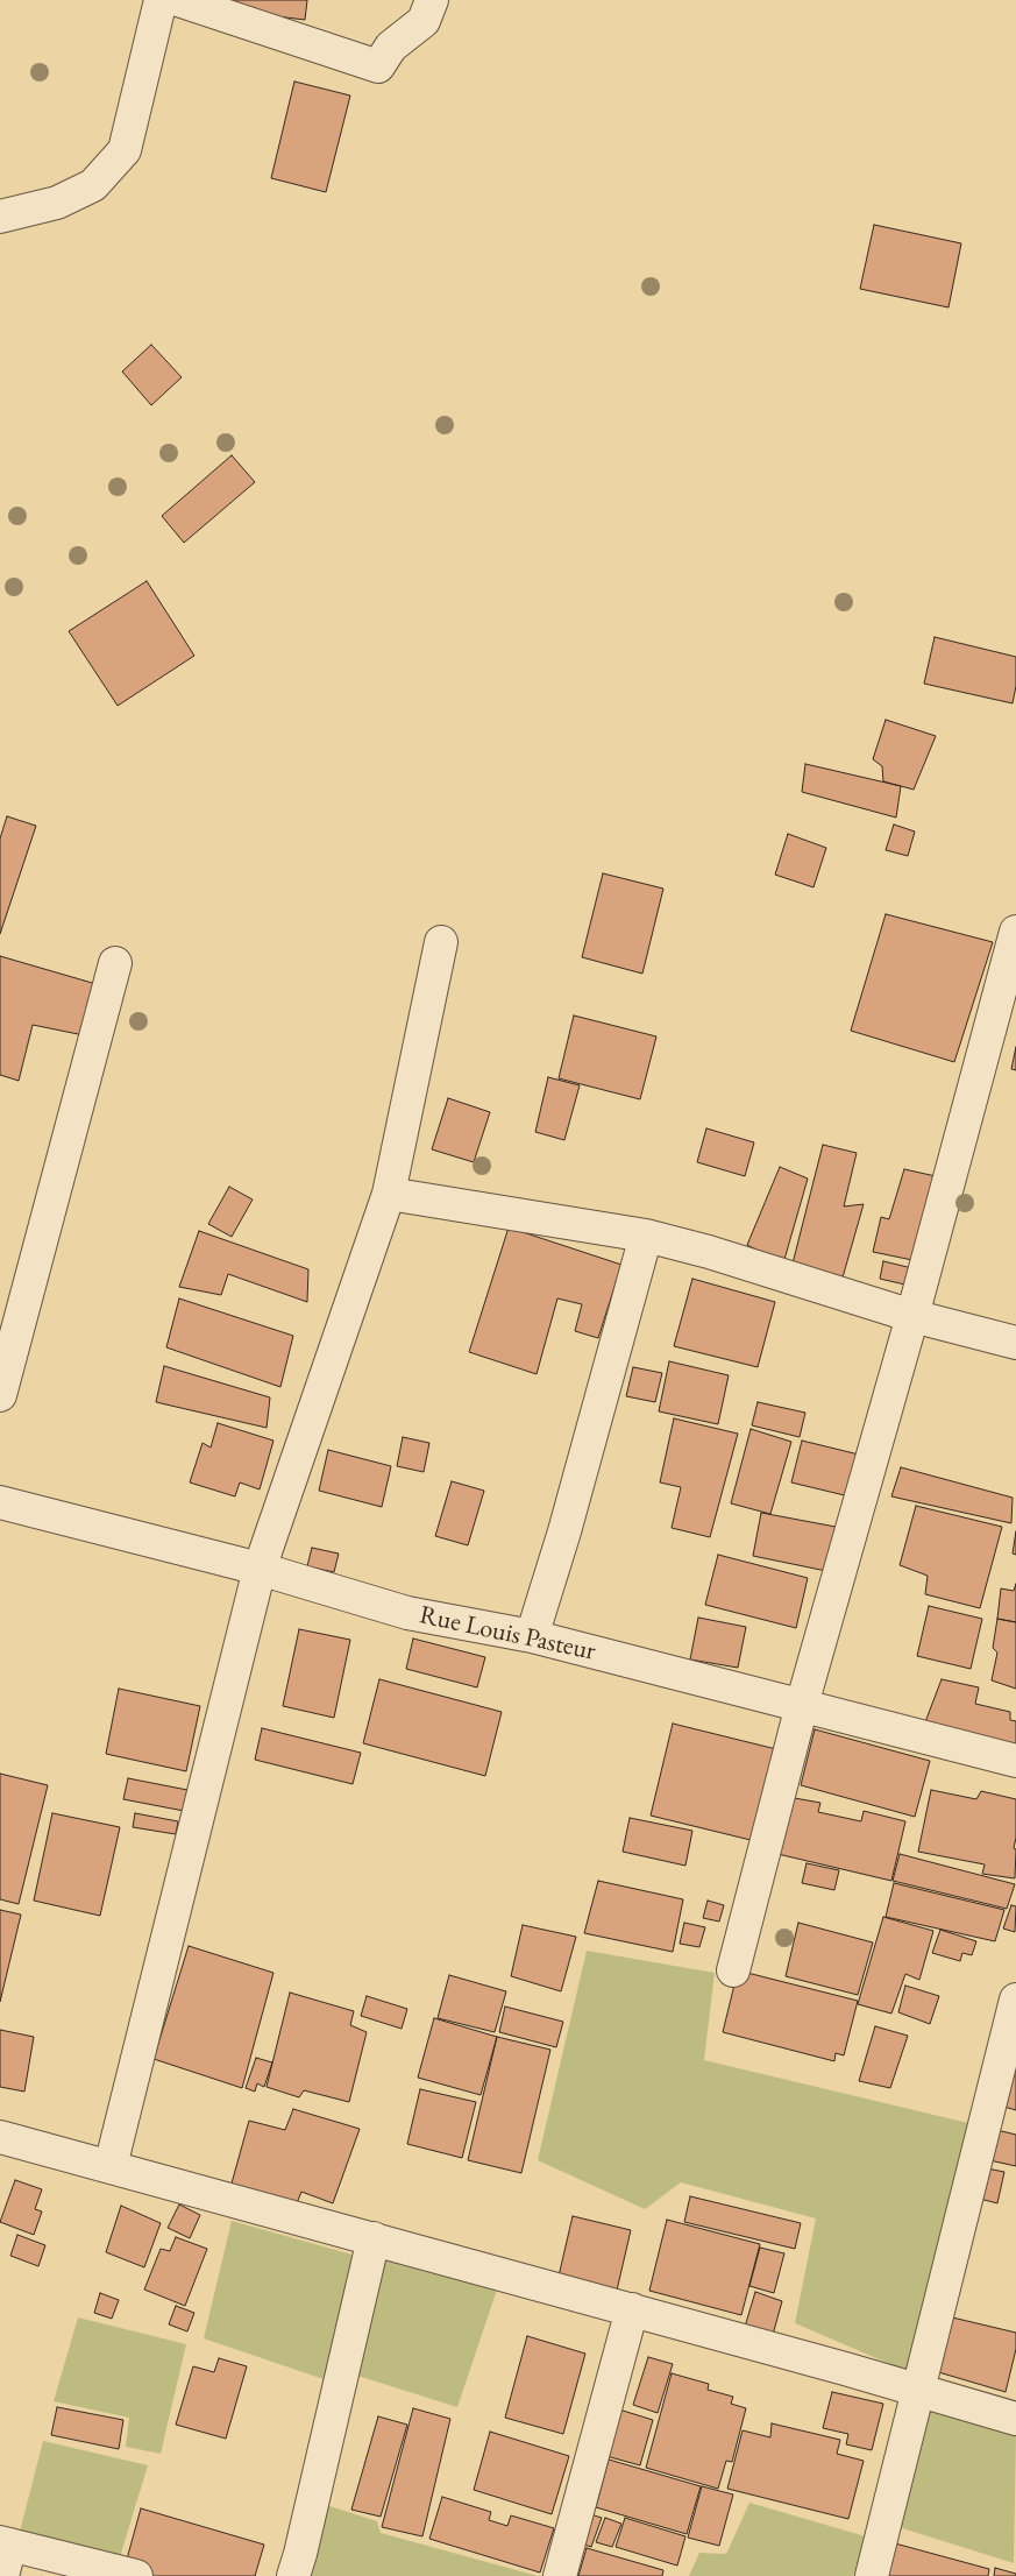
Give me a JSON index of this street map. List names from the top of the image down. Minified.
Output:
{"streets":{"street":["Rue Louis Pasteur"]}}
